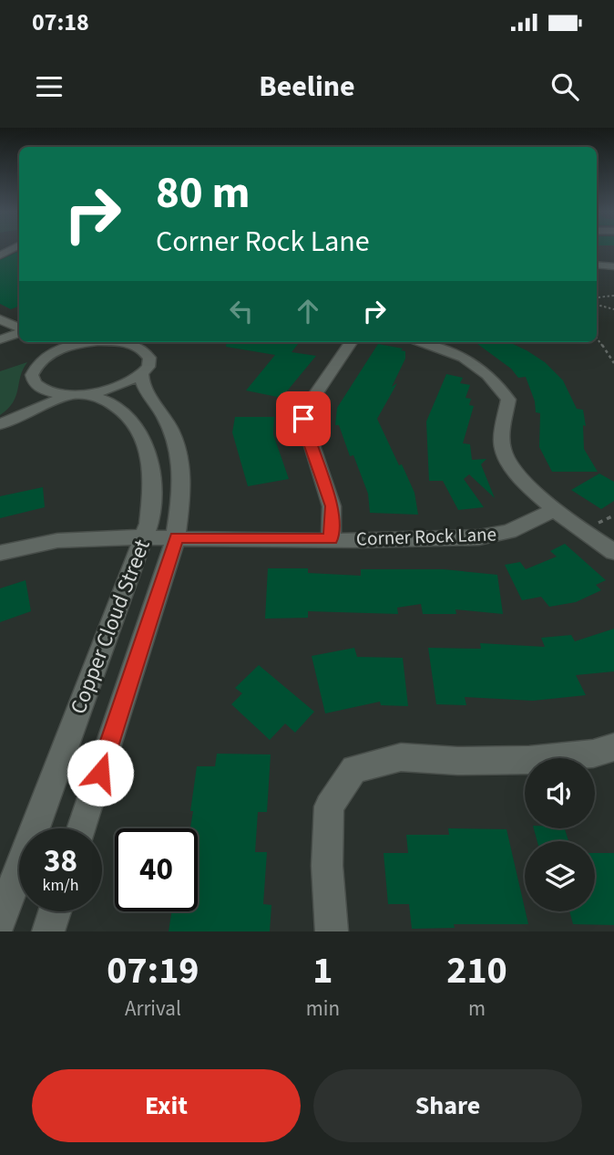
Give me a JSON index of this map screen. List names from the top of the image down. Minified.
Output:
{"streets":{"street":["Corner Rock Lane","Copper Cloud Street"]},"crossings":[["Corner Rock Lane","Copper Cloud Street"]],"page":{"status":"07:18","header":"Beeline","turn":["80 m","Corner Rock Lane"],"speed":"38 km/h","limit":"40","eta":["07:19","Arrival","1","min","210","m"],"buttons":["Exit","Share"]}}
